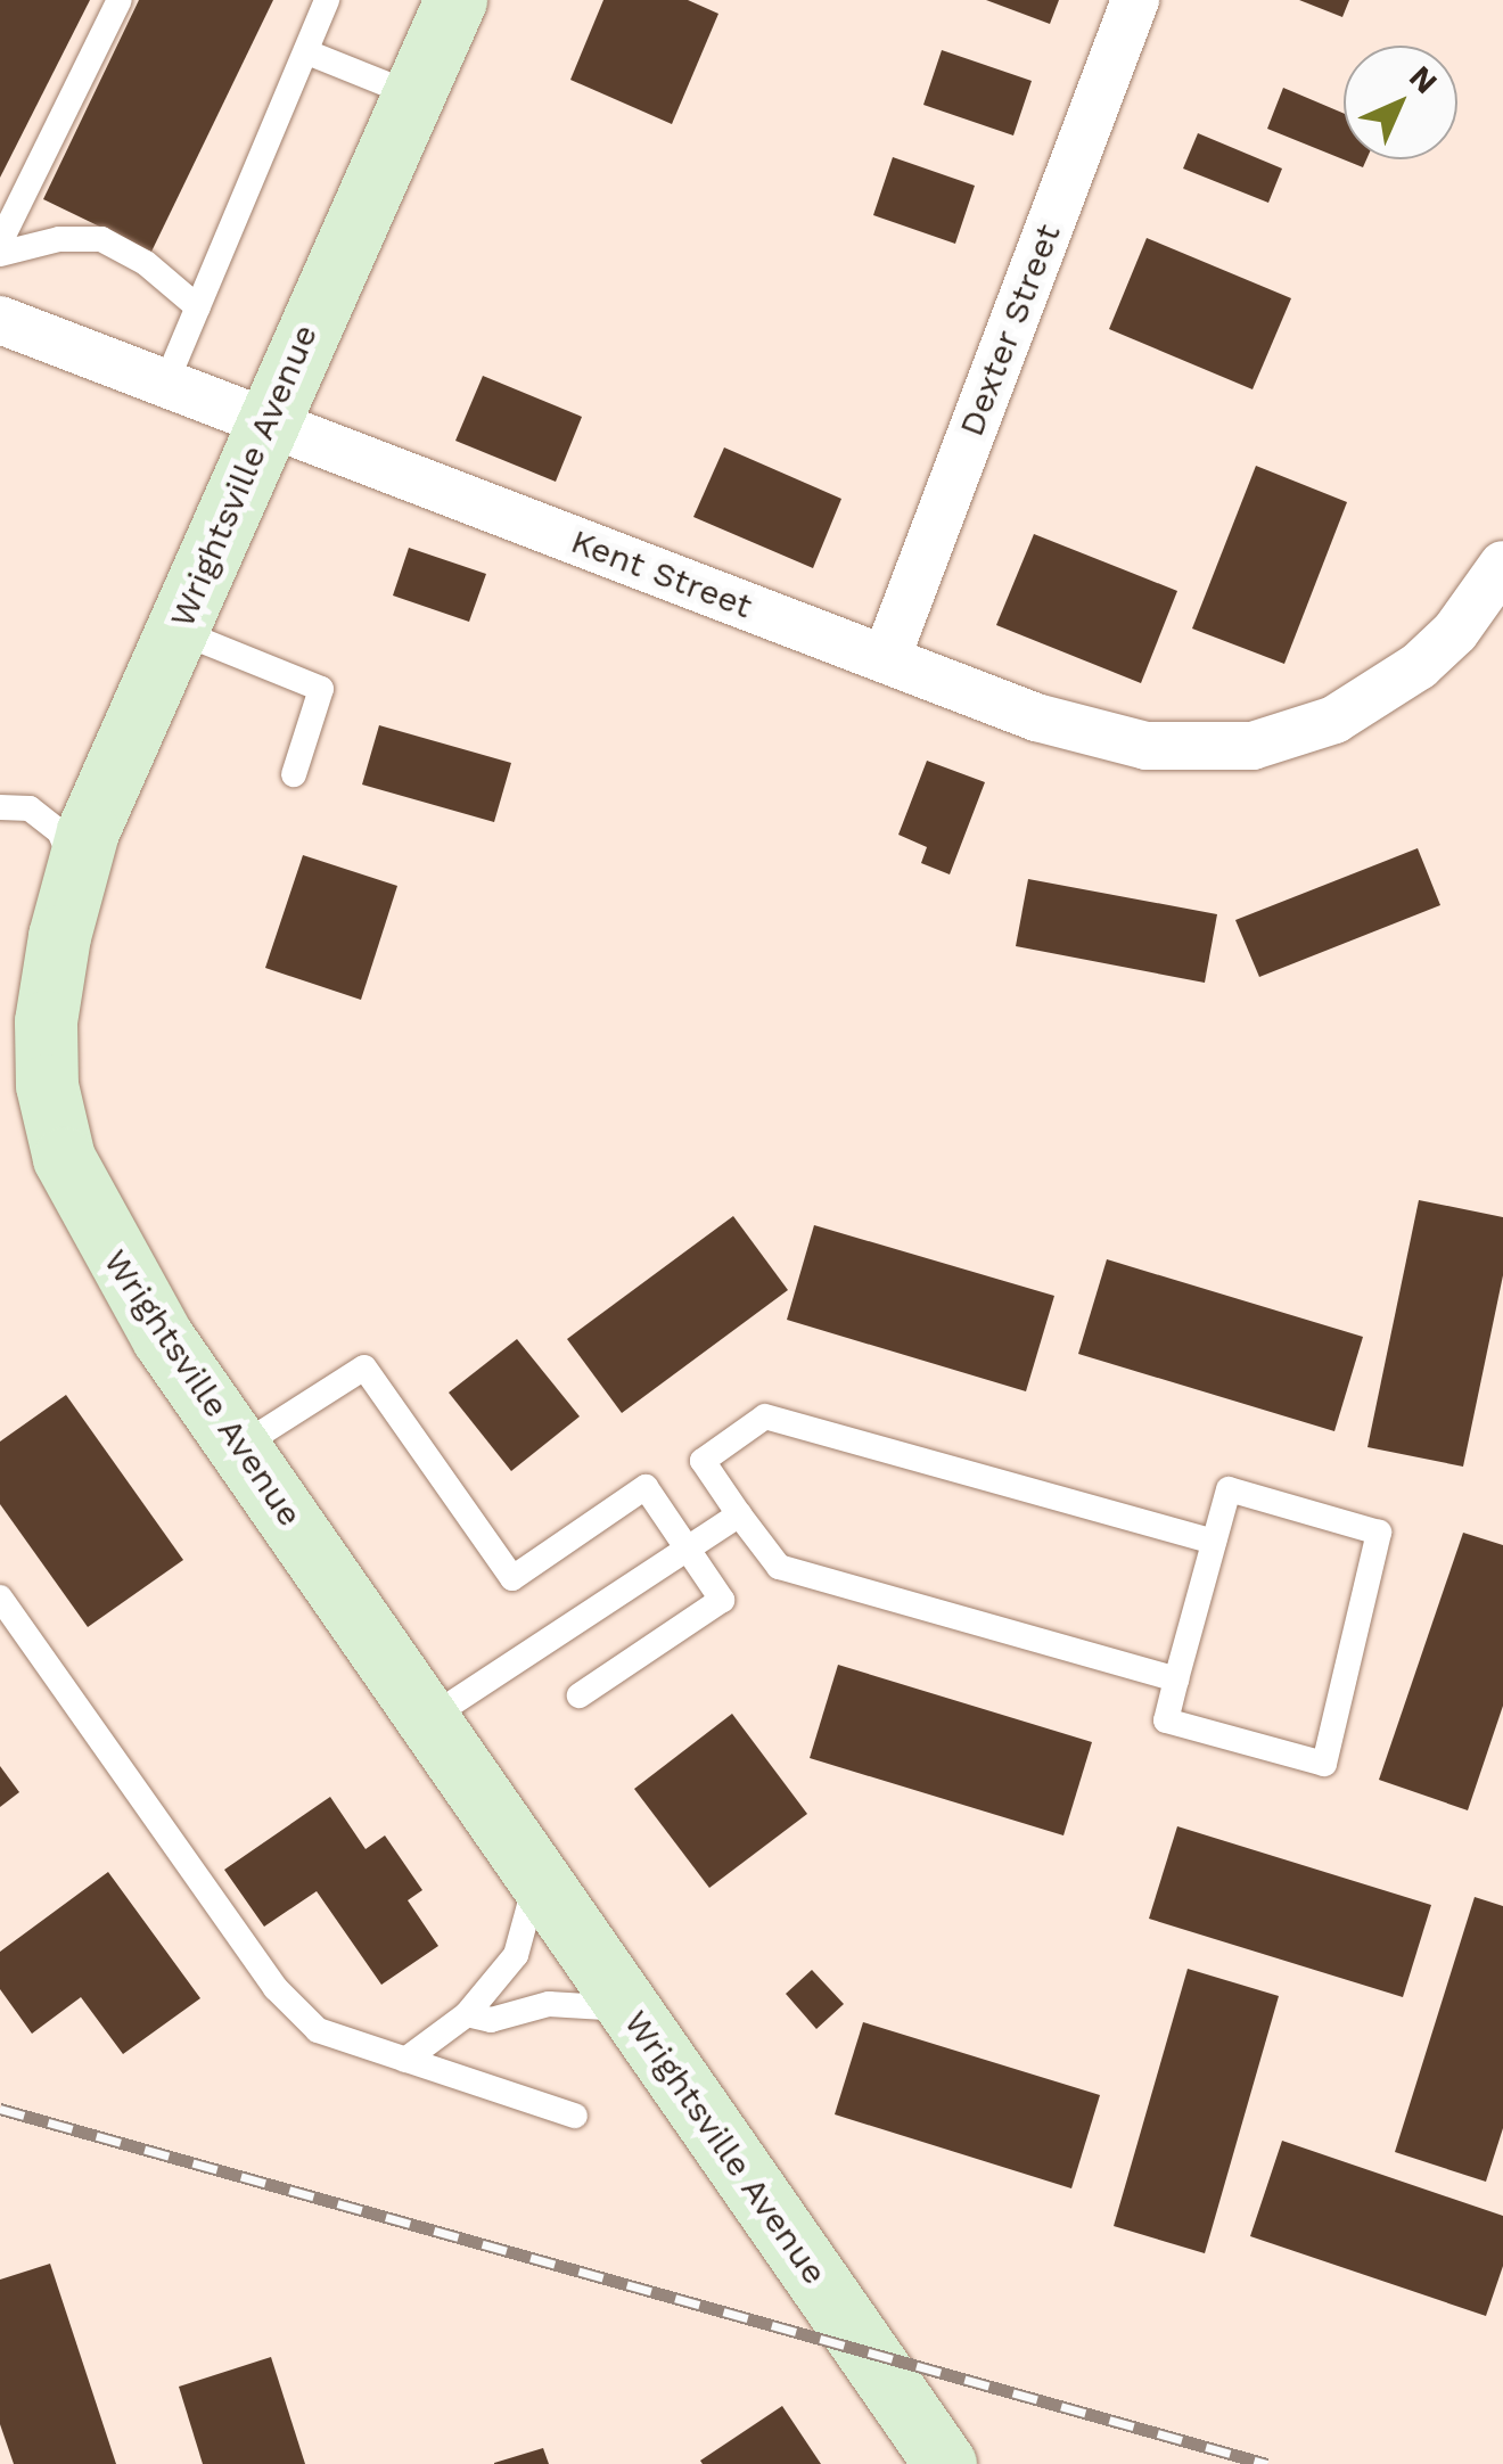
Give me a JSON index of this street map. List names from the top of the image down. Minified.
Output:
{"streets":{"street":["Dexter Street","Wrightsville Avenue","Kent Street"]},"crossings":[["Dexter Street","Kent Street"],["Wrightsville Avenue","Kent Street"]],"north":"top right"}
